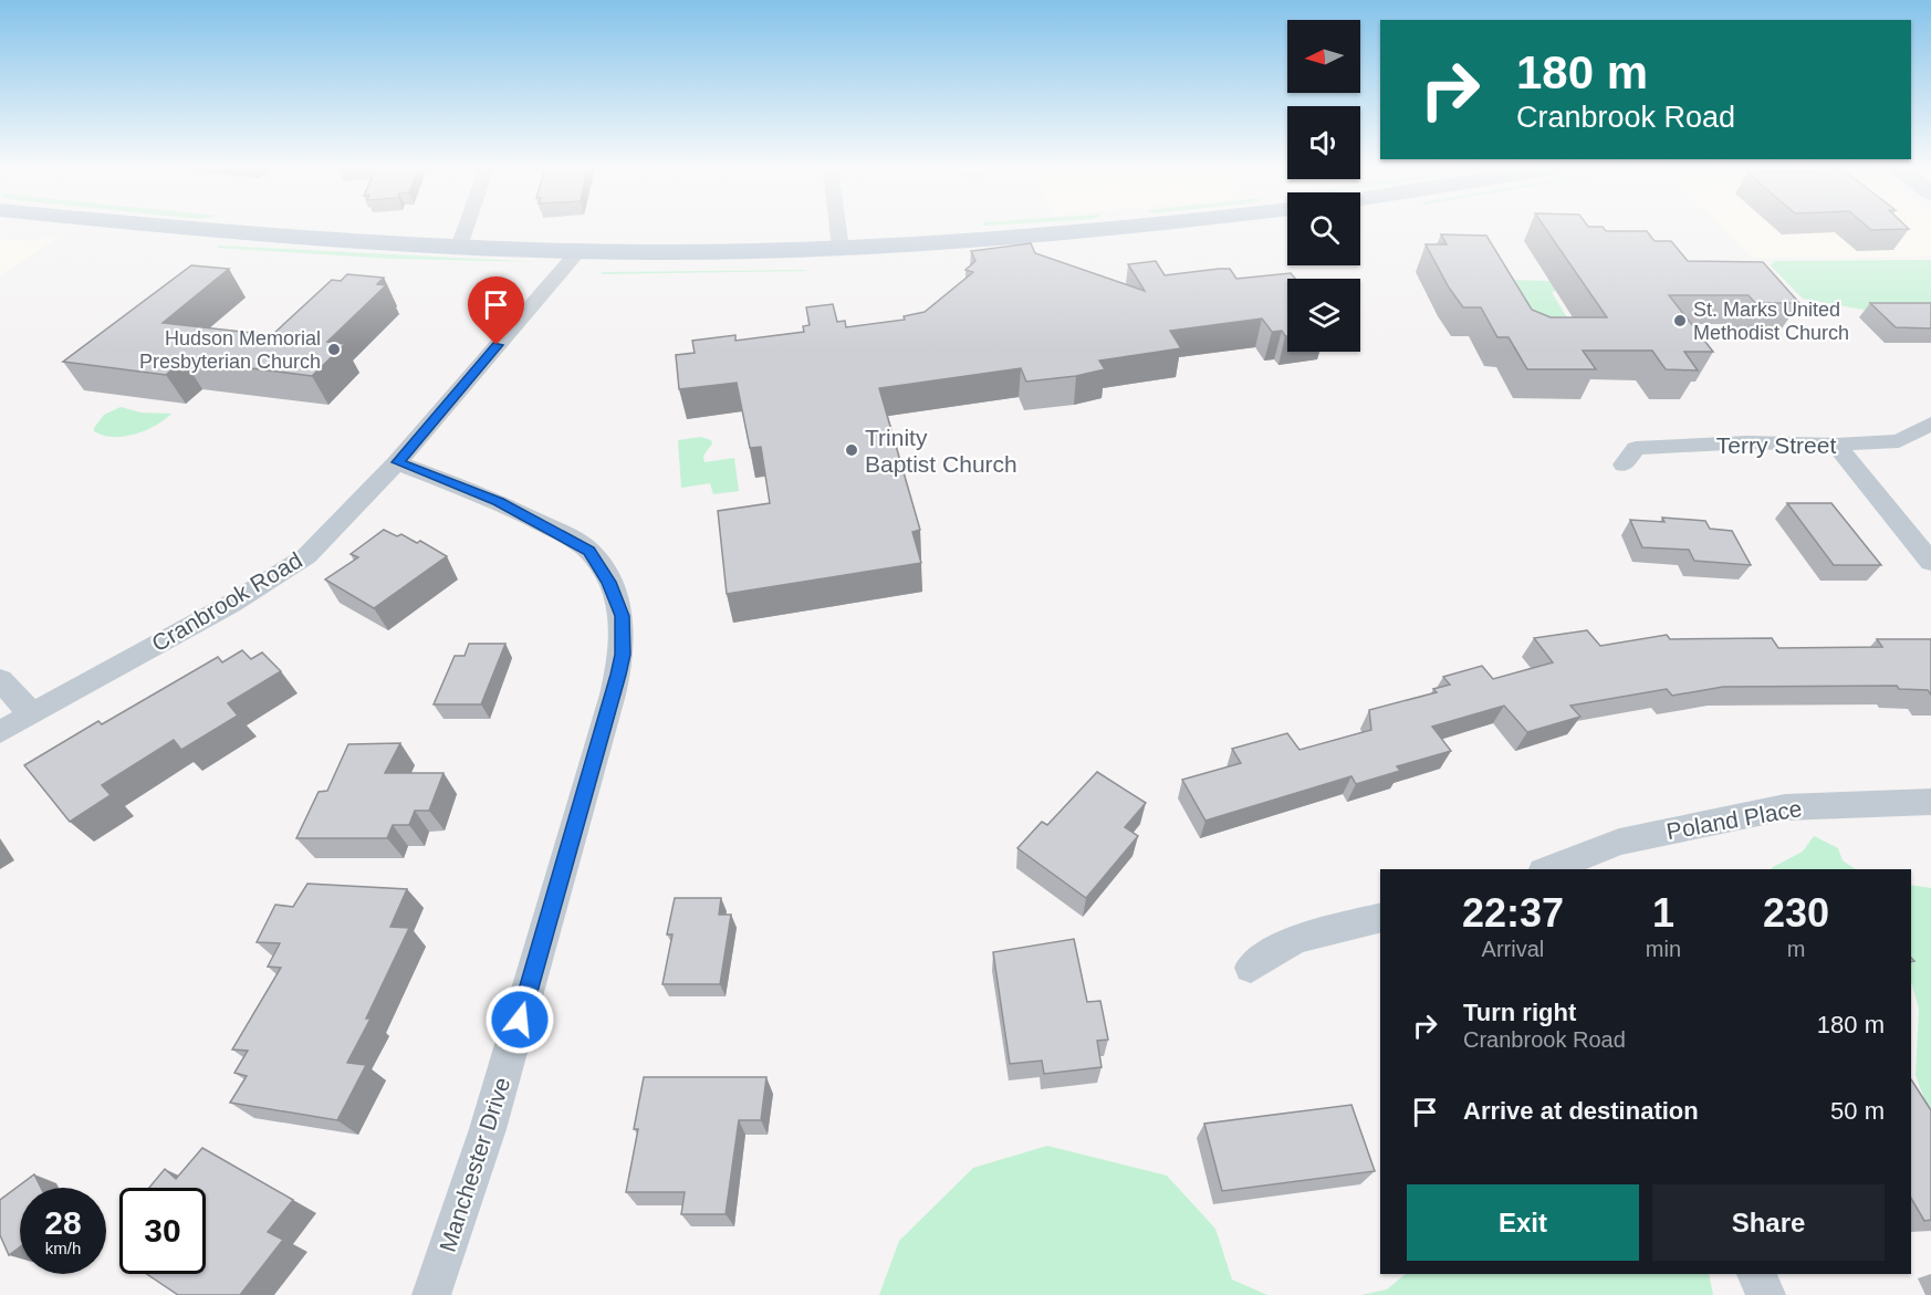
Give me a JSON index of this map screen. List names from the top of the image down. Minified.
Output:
{"streets":{"street":["Terry Street","Cranbrook Road","Poland Place","Manchester Drive"]},"crossings":[["Cranbrook Road","Manchester Drive"]],"places":["St. Marks United Methodist Church","Hudson Memorial Presbyterian Church","Trinity Baptist Church"],"north":"left","page":{"turn":["180 m","Cranbrook Road"],"eta":["22:37","Arrival","1","min","230","m"],"list":[{"name":"Turn right","note":"Cranbrook Road","value":"180 m"},{"name":"Arrive at destination","value":"50 m"}],"buttons":["Exit","Share"],"speed":"28 km/h","limit":"30"}}
